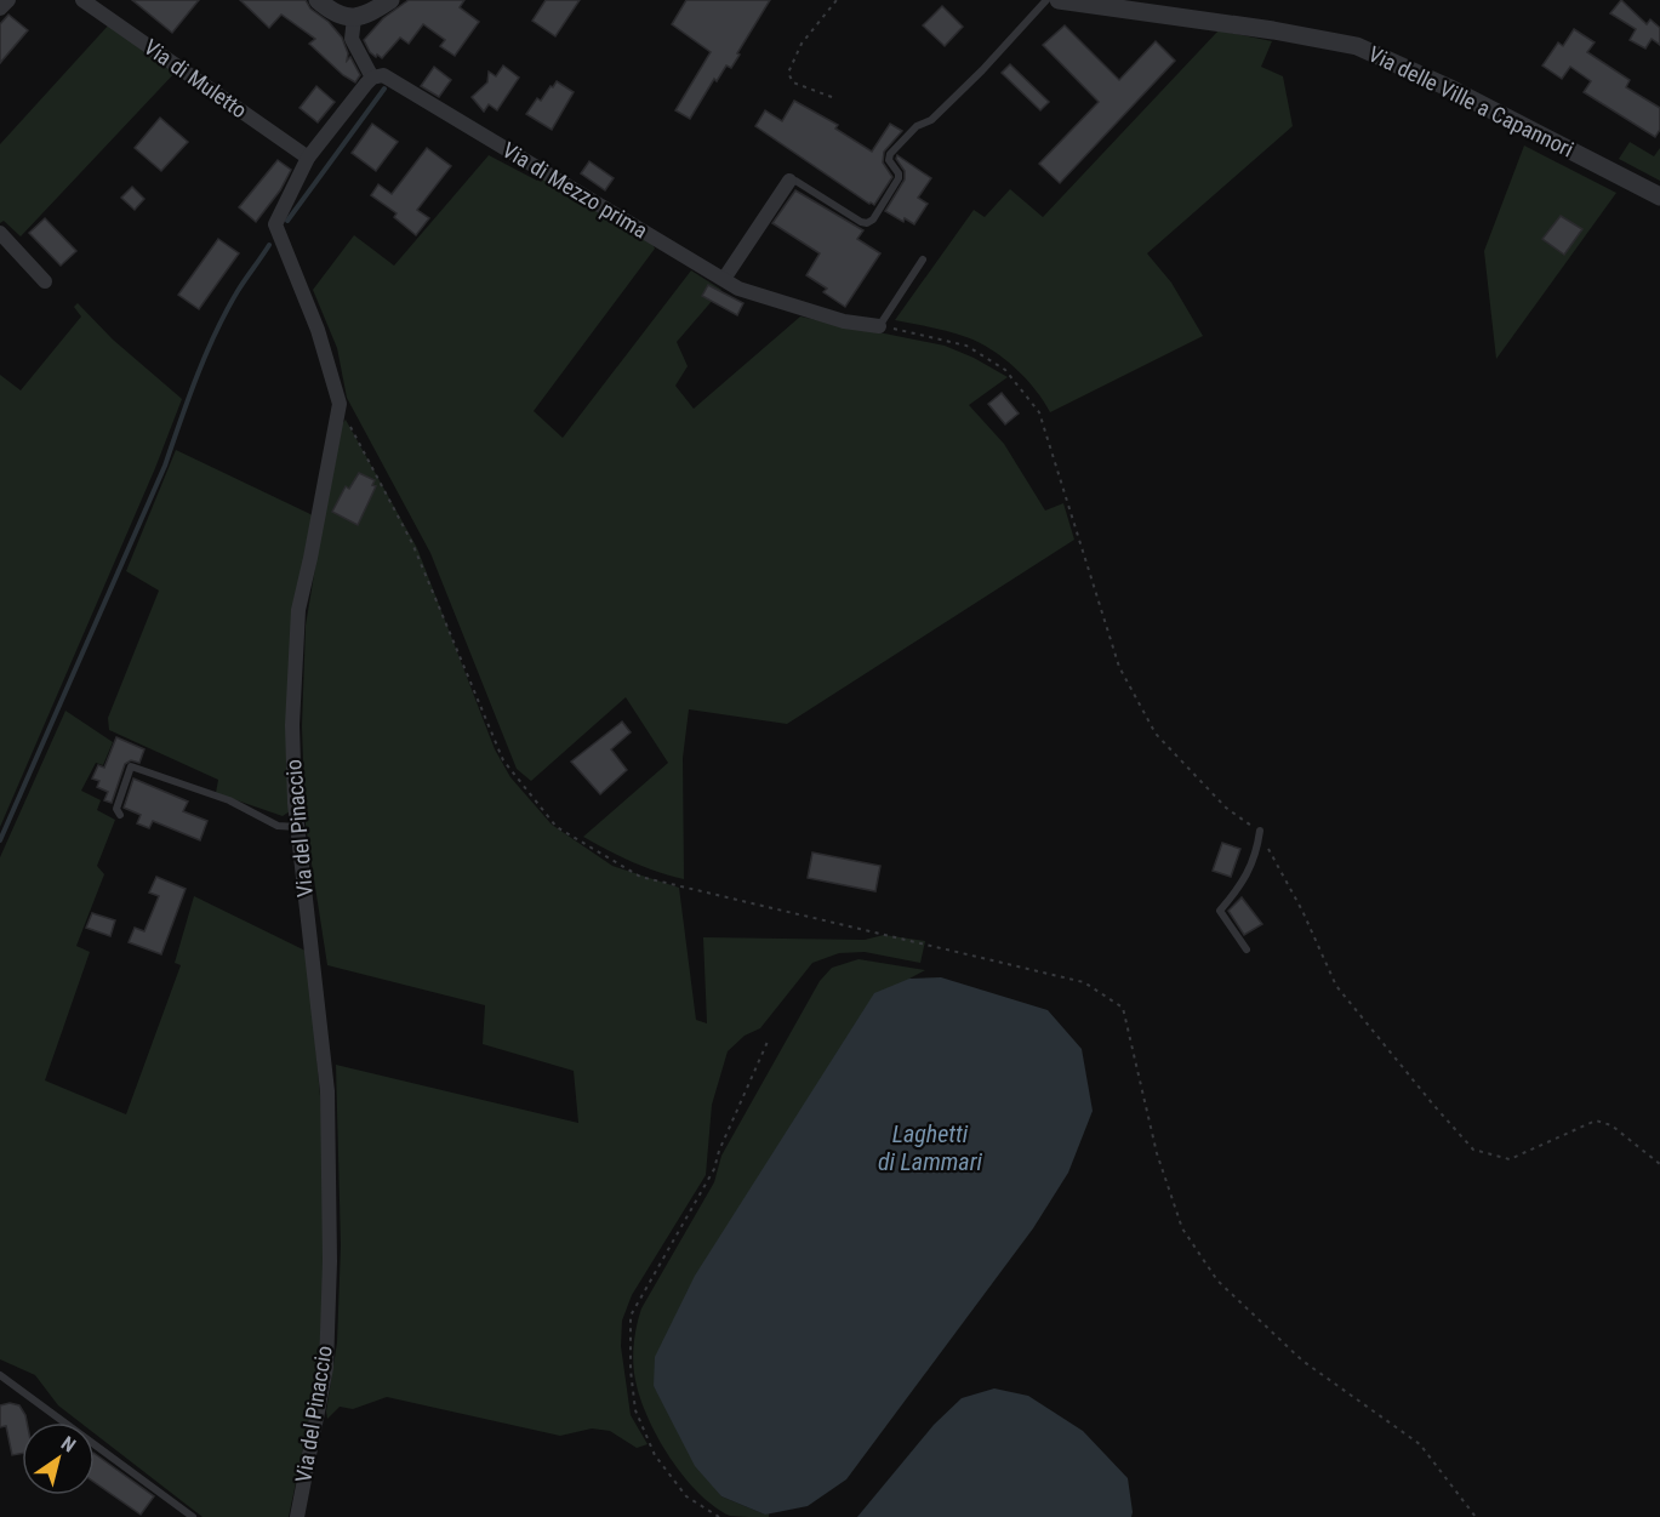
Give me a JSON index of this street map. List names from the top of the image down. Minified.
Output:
{"streets":{"street":["Via di Muletto","Via delle Ville a Capannori","Via di Mezzo prima","Via del Pinaccio"]},"crossings":[["Via di Muletto","Via del Pinaccio"]],"water":["Laghetti di Lammari"],"north":"top right"}
